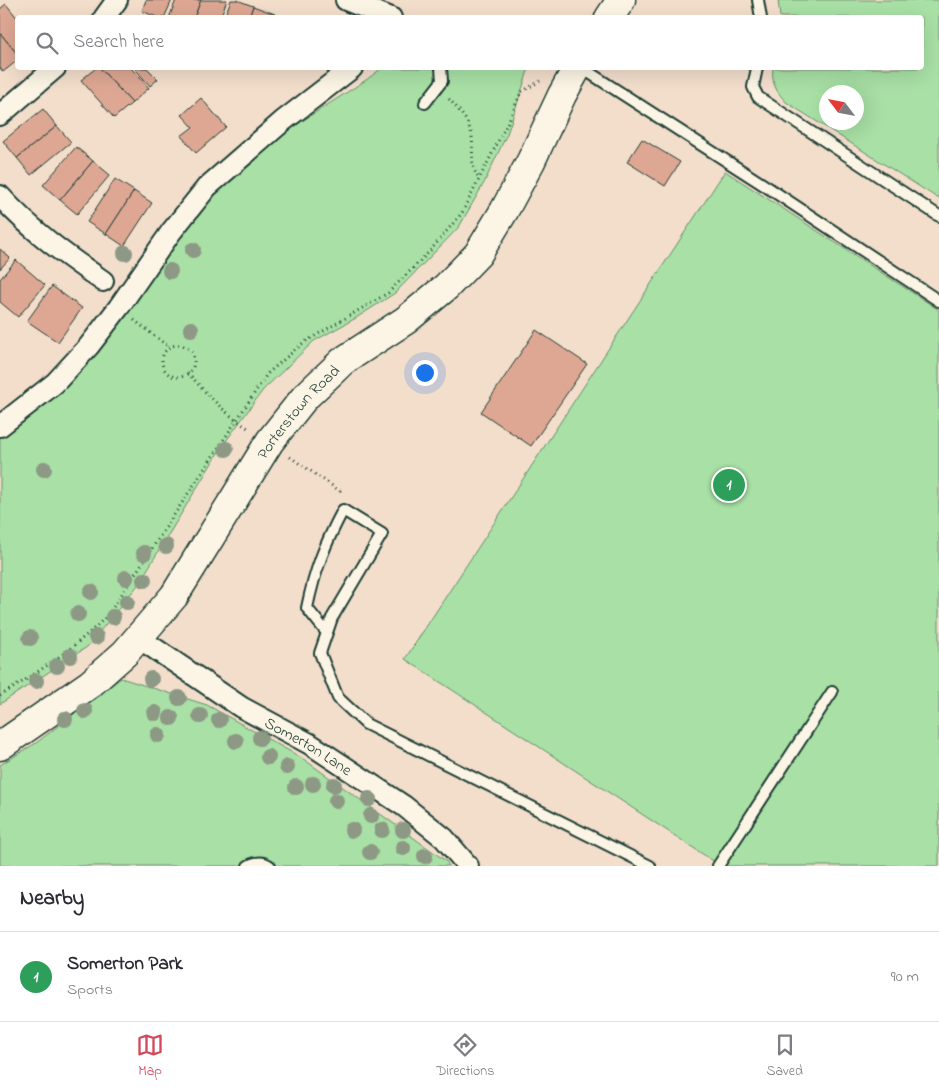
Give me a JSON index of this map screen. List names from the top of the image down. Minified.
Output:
{"streets":{"street":["Porterstown Road","Somerton Lane"]},"crossings":[["Porterstown Road","Somerton Lane"]],"north":"top left","page":{"search":"Search here","pins":"1","heading":"Nearby","list":[{"mark":"1","name":"Somerton Park","note":"Sports","value":"90 m"}],"nav":["Map","Directions","Saved"]}}
